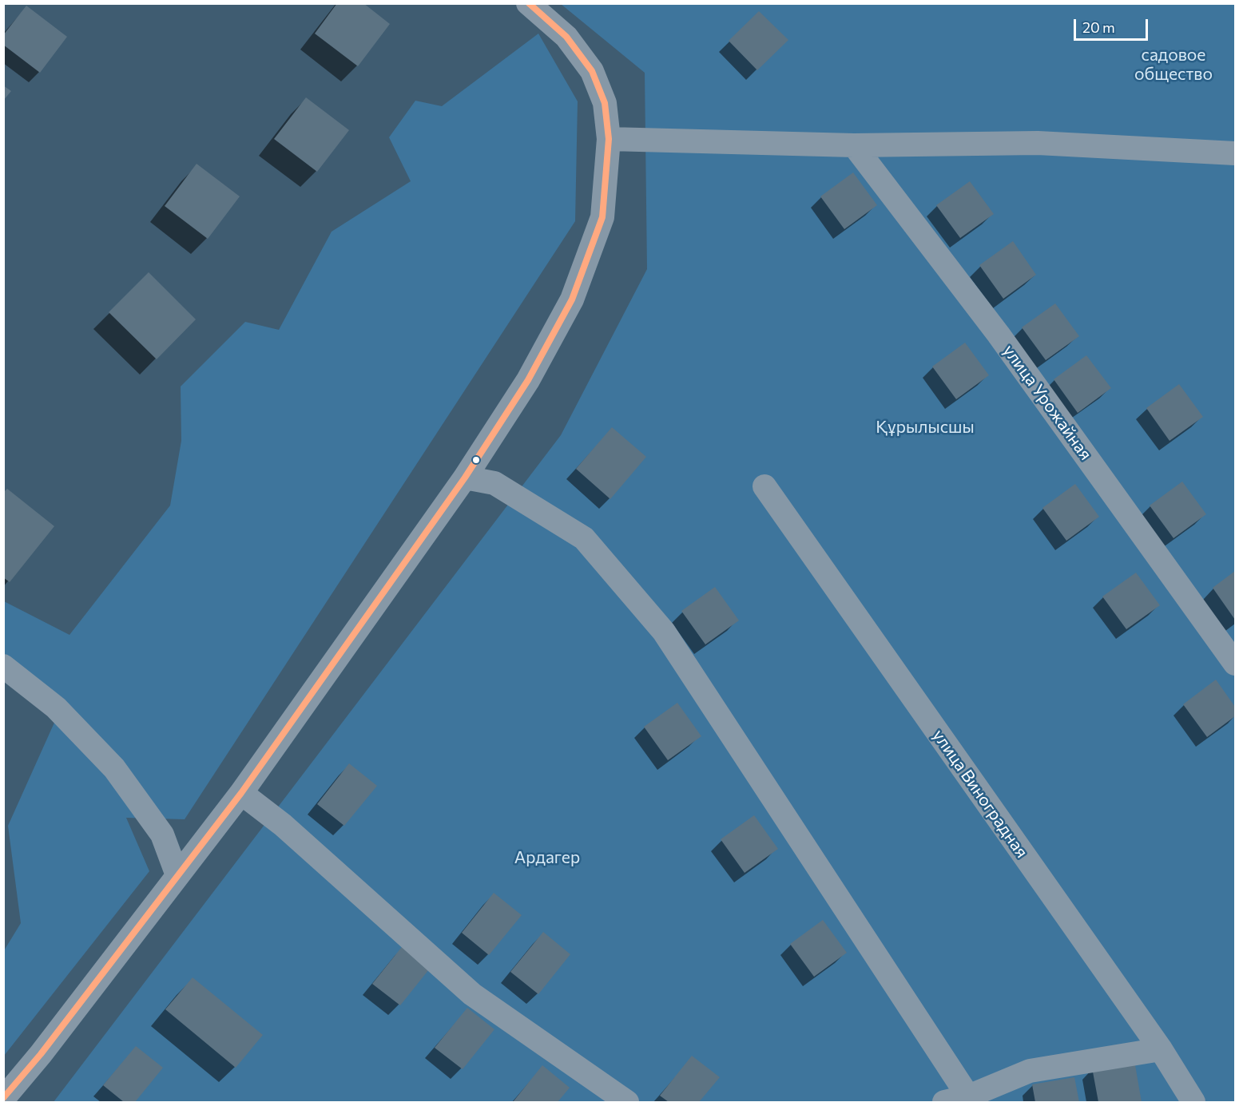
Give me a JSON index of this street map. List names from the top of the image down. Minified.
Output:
{"streets":{"street":["улица Урожайная","улица Виноградная"]},"parks":["садовое общество","Құрылысшы","Ардагер"],"scale_bar":"20 m"}
